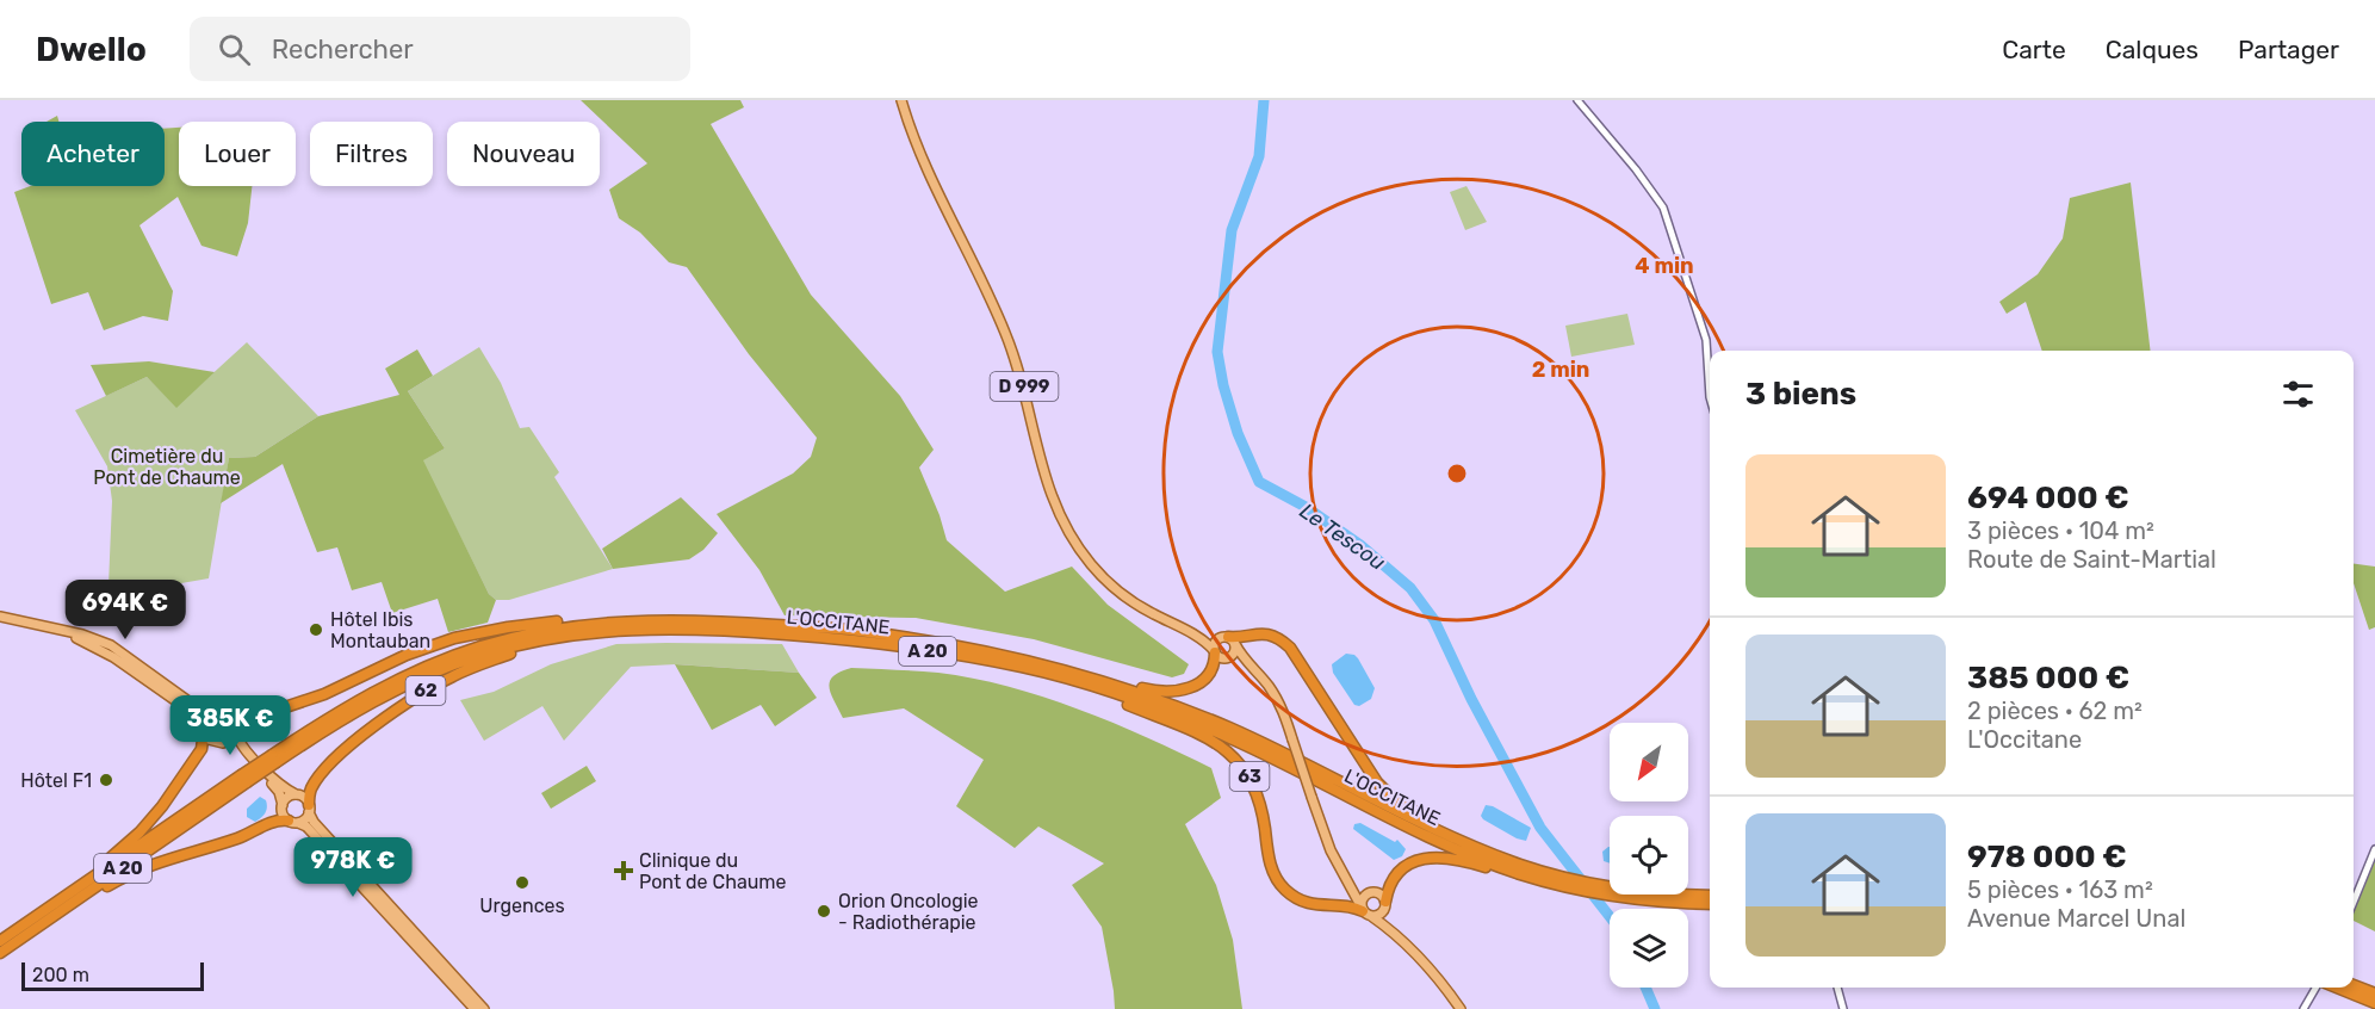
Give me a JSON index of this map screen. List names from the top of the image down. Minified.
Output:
{"streets":{"highway":["L'OCCITANE","A 20","62","63"],"main road":["D 999"]},"crossings":[["L'OCCITANE","62"],["L'OCCITANE","63"]],"water":["Le Tescou"],"parks":["Cimetière du Pont de Chaume"],"places":{"other":["Hôtel Ibis Montauban","Hôtel F1","Urgences","Orion Oncologie - Radiothérapie"],"health":["Clinique du Pont de Chaume"]},"scale_bar":"200 m","north":"bottom left","page":{"header":"Dwello","search":"Rechercher","nav":["Carte","Calques","Partager"],"chip":["Acheter","Louer","Filtres","Nouveau"],"heading":"3 biens","list":[{"name":"694 000 €","note":"3 pièces · 104 m² · Route de Saint-Martial"},{"name":"385 000 €","note":"2 pièces · 62 m² · L'Occitane"},{"name":"978 000 €","note":"5 pièces · 163 m² · Avenue Marcel Unal"}],"price":["694K €","385K €","978K €"],"scale":"200 m"},"rings":["4 min","2 min"]}
